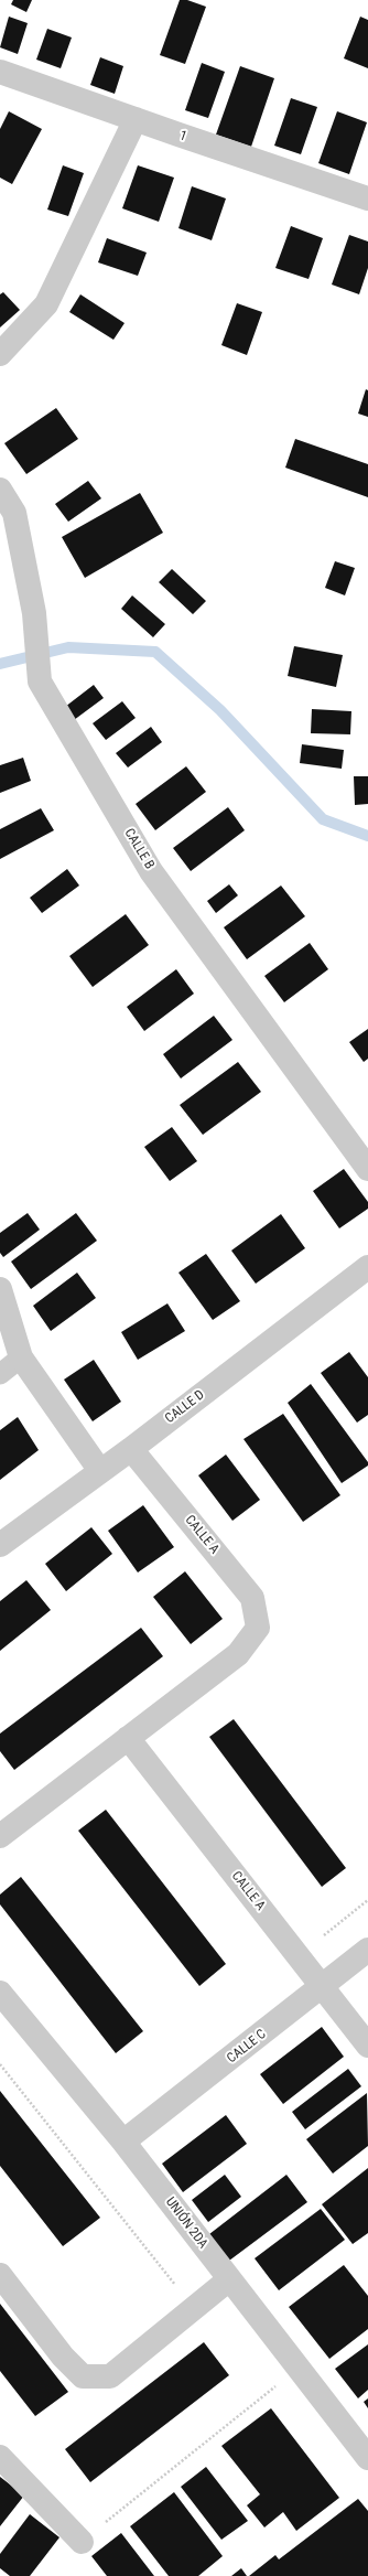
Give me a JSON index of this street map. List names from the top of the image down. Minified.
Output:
{"streets":{"street":["1","CALLE B","CALLE D","CALLE A","CALLE C","UNIÓN 2DA"]},"crossings":[["CALLE D","CALLE A"],["CALLE A","CALLE C"],["CALLE C","UNIÓN 2DA"]]}
